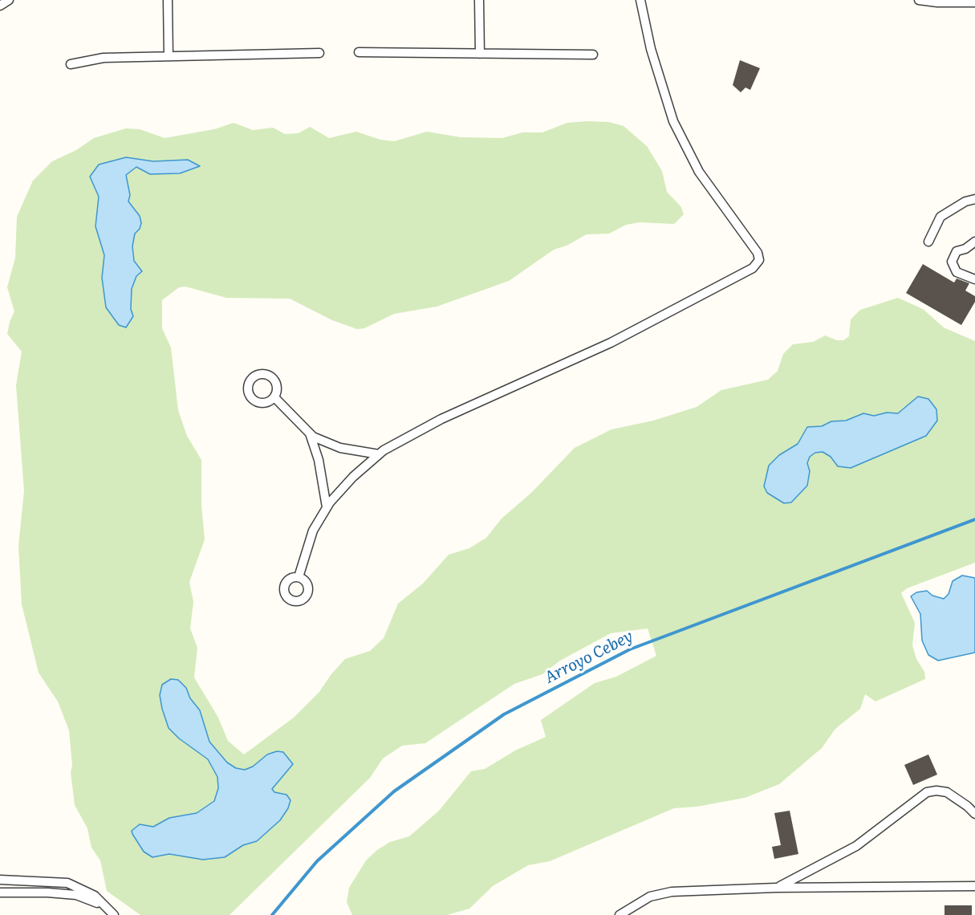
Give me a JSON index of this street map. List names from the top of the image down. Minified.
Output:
{"water":["Arroyo Cebey"]}
